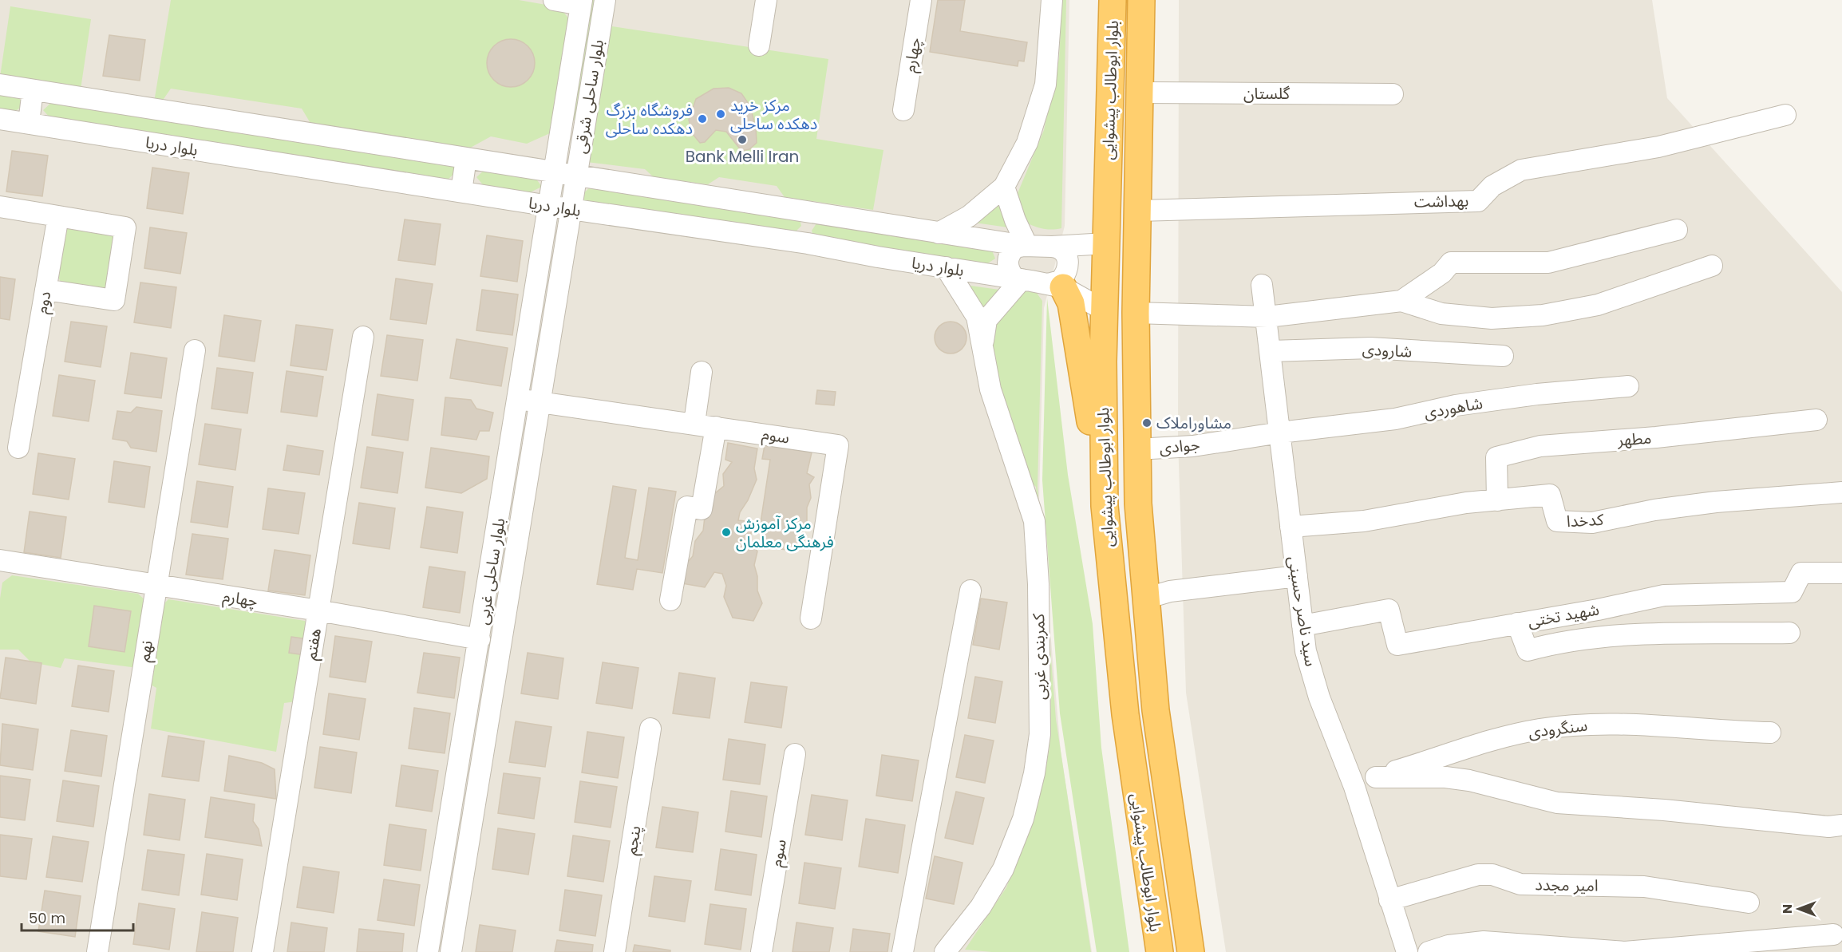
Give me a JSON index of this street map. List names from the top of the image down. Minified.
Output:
{"streets":{"highway":["بلوار ابوطالب پیشوایی"],"street":["چهارم","گلستان","بلوار ساحلی شرقی","بلوار دریا","بهداشت","دوم","شارودی","شاهوردی","سوم","مطهر","جوادی","کدخدا","بلوار ساحلی غربی","سید ناصر حسینی","شهید تختی","هفتم","نهم","کمربندی غربی","سنگرودی","پنجم","امیر مجدد"]},"crossings":[["چهارم","بلوار ساحلی غربی"],["چهارم","هفتم"],["چهارم","نهم"],["بلوار ابوطالب پیشوایی","گلستان"],["بلوار ابوطالب پیشوایی","بلوار دریا"],["بلوار ابوطالب پیشوایی","بهداشت"],["بلوار ابوطالب پیشوایی","جوادی"],["بلوار ساحلی شرقی","بلوار دریا"],["بلوار ساحلی شرقی","بلوار ساحلی غربی"],["بلوار دریا","بلوار ساحلی غربی"],["بلوار دریا","کمربندی غربی"],["شارودی","سید ناصر حسینی"],["شاهوردی","جوادی"],["شاهوردی","سید ناصر حسینی"],["سوم","بلوار ساحلی غربی"],["مطهر","کدخدا"],["جوادی","سید ناصر حسینی"],["کدخدا","سید ناصر حسینی"],["سید ناصر حسینی","شهید تختی"],["سید ناصر حسینی","سنگرودی"],["سید ناصر حسینی","امیر مجدد"]],"places":["مرکز خرید دهکده ساحلی","فروشگاه بزرگ دهکده ساحلی","Bank Melli Iran","مشاوراملاک","مرکز آموزش فرهنگی معلمان"],"scale_bar":"50 m","north":"left"}
